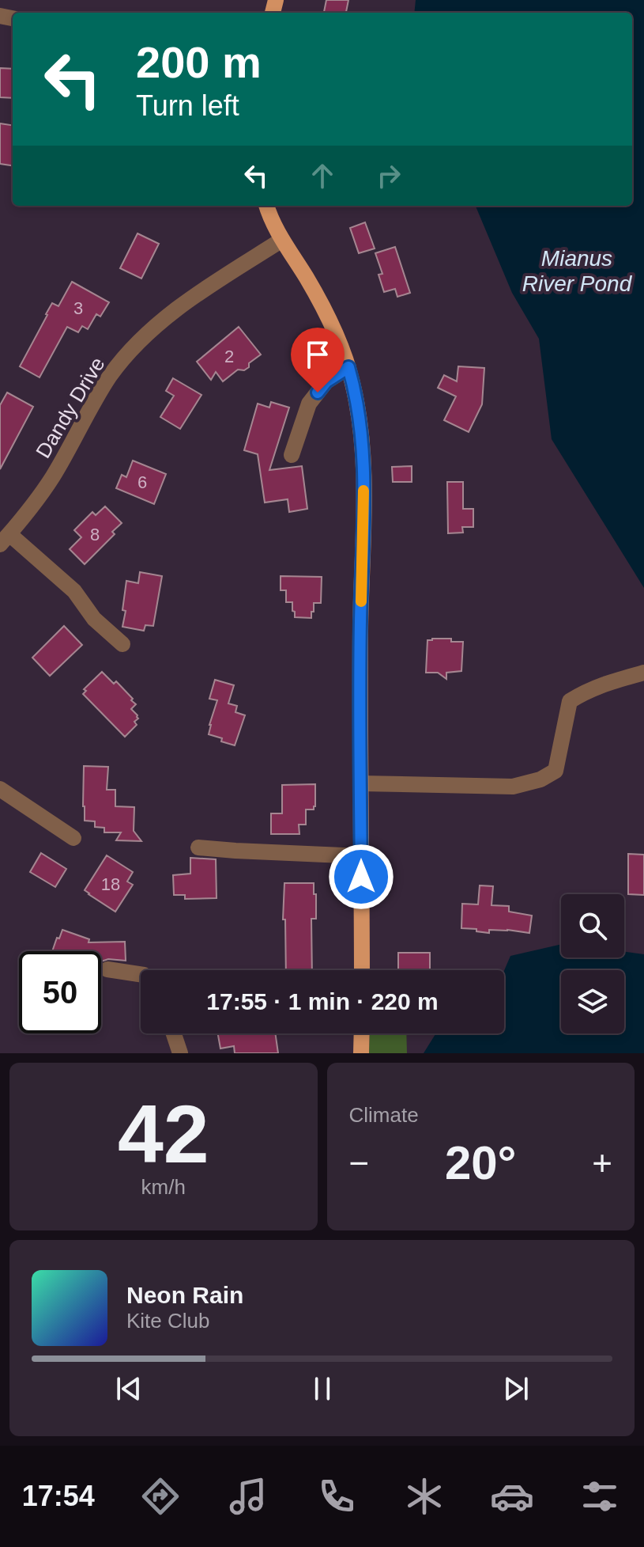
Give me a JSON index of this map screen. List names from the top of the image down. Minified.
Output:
{"streets":{"street":["Dandy Drive"]},"water":["Mianus River Pond"],"house_numbers":["3","2","6","8","18"],"page":{"turn":["200 m","Turn left"],"limit":"50","trip":"17:55 · 1 min · 220 m","tile":[["42","km/h"],"Climate"],"heat":["−","20°","+"],"song":["Neon Rain","Kite Club"],"tabs":"17:54"}}
